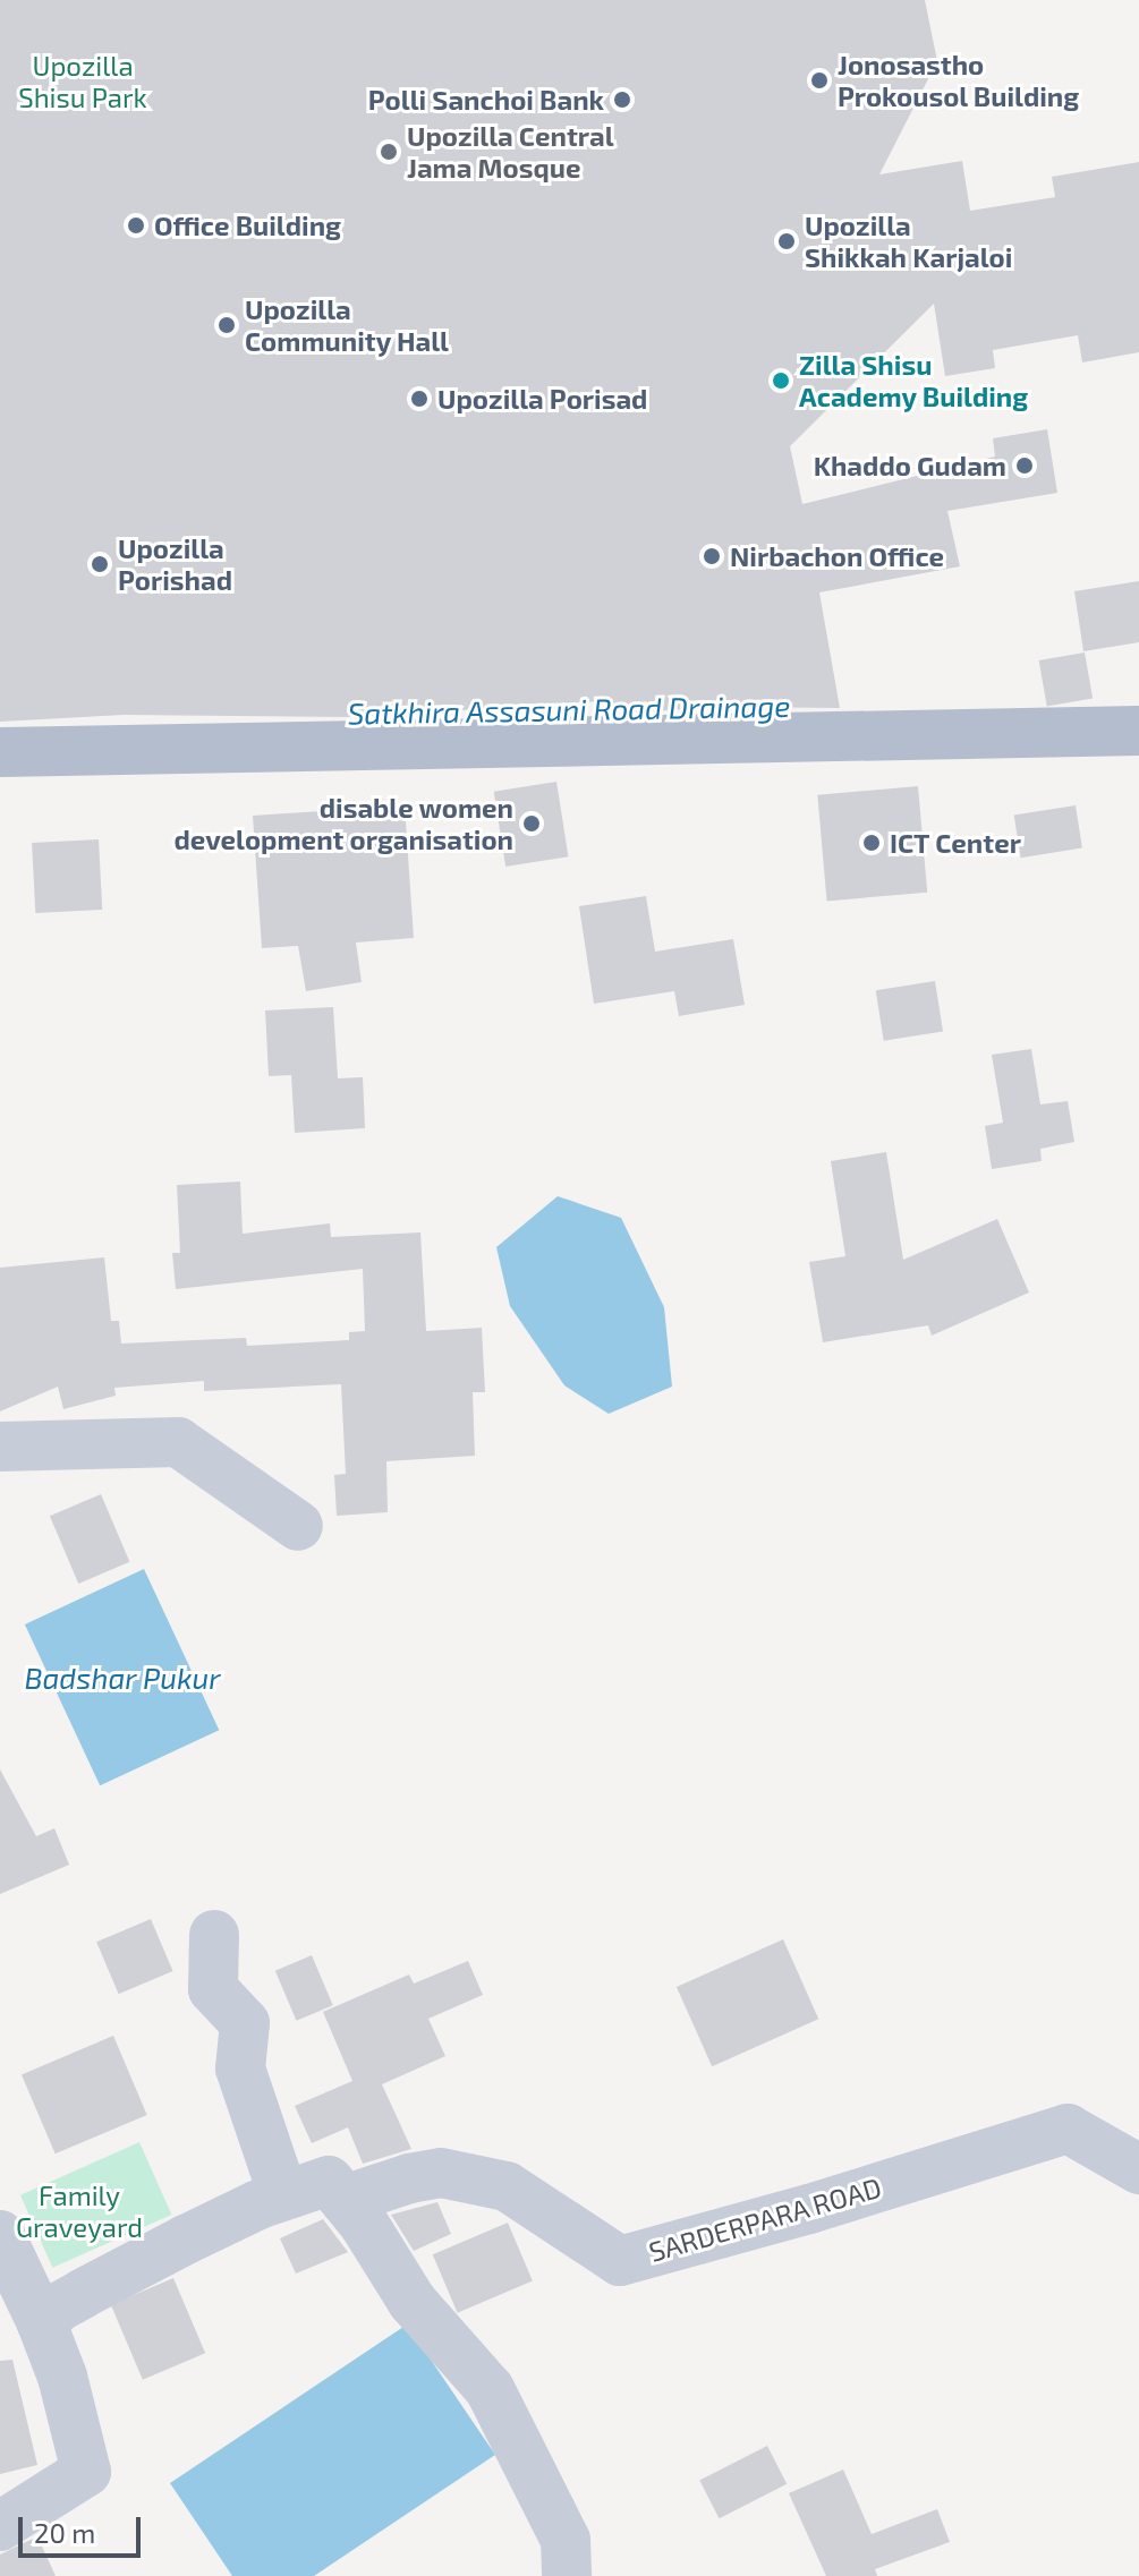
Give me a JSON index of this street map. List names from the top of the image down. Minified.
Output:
{"streets":{"street":["SARDERPARA ROAD"]},"water":["Satkhira Assasuni Road Drainage","Badshar Pukur"],"parks":["Upozilla Shisu Park","Family Graveyard"],"places":["Jonosastho Prokousol Building","Polli Sanchoi Bank","Upozilla Central Jama Mosque","Office Building","Upozilla Shikkah Karjaloi","Upozilla Community Hall","Zilla Shisu Academy Building","Upozilla Porisad","Khaddo Gudam","Nirbachon Office","Upozilla Porishad","disable women development organisation","ICT Center"],"scale_bar":"20 m"}
